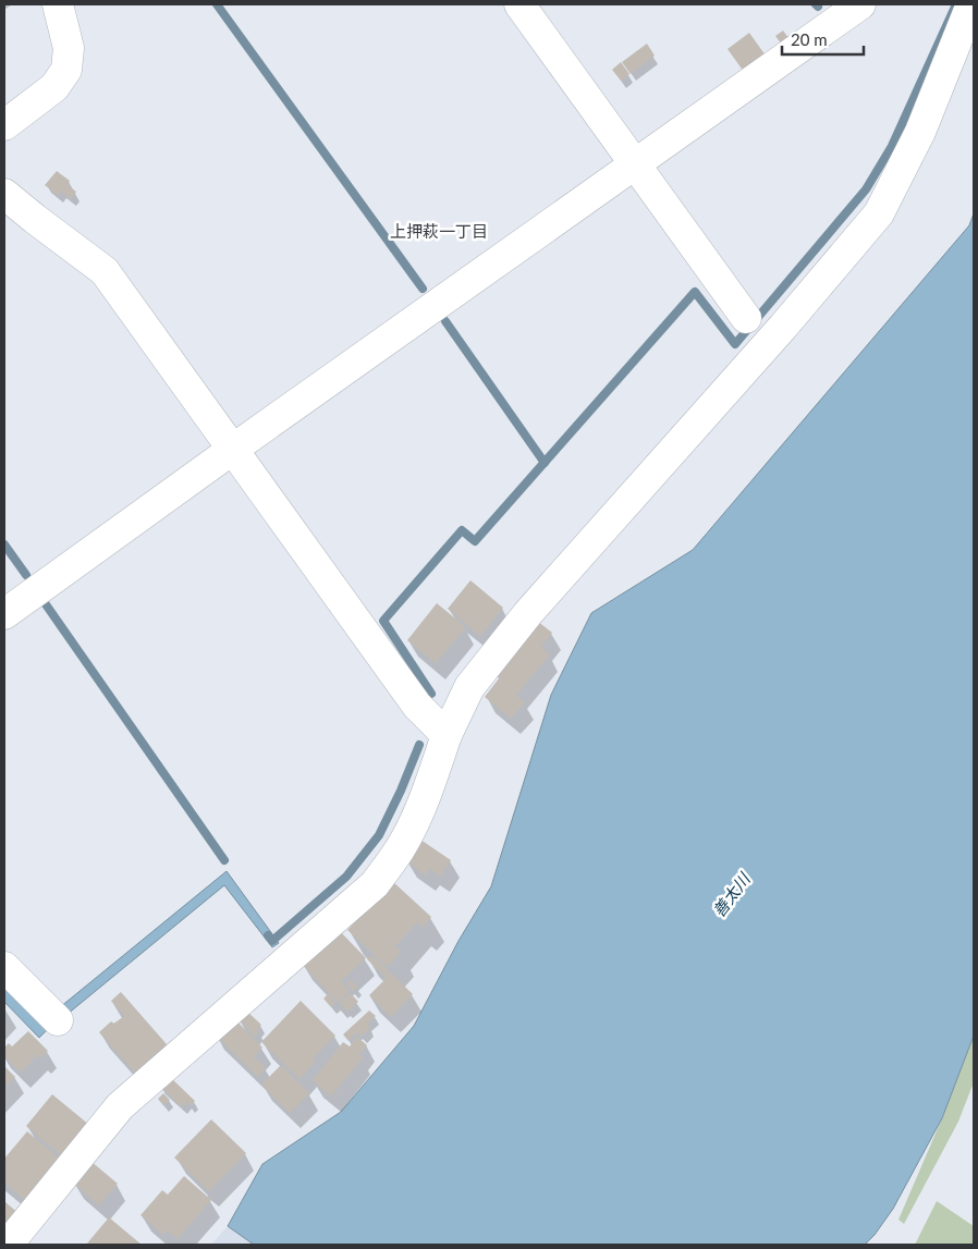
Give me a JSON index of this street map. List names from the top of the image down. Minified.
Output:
{"districts":["上押萩一丁目"],"water":["善太川"],"scale_bar":"20 m"}
